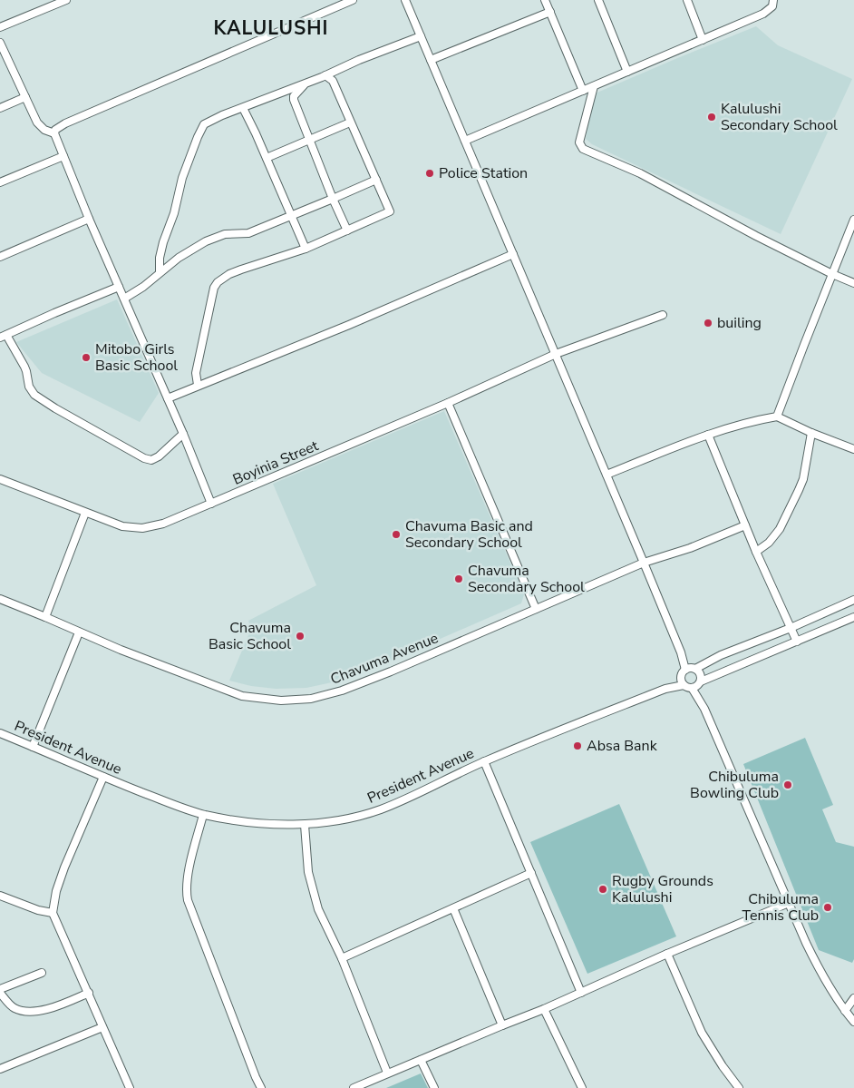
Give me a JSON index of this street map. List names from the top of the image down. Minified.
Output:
{"streets":{"street":["Boyinia Street","Chavuma Avenue","President Avenue"]},"districts":["KALULUSHI"],"places":["Kalulushi Secondary School","Police Station","builing","Mitobo Girls Basic School","Chavuma Basic and Secondary School","Chavuma Secondary School","Chavuma Basic School","Absa Bank","Chibuluma Bowling Club","Rugby Grounds Kalulushi","Chibuluma Tennis Club"]}
